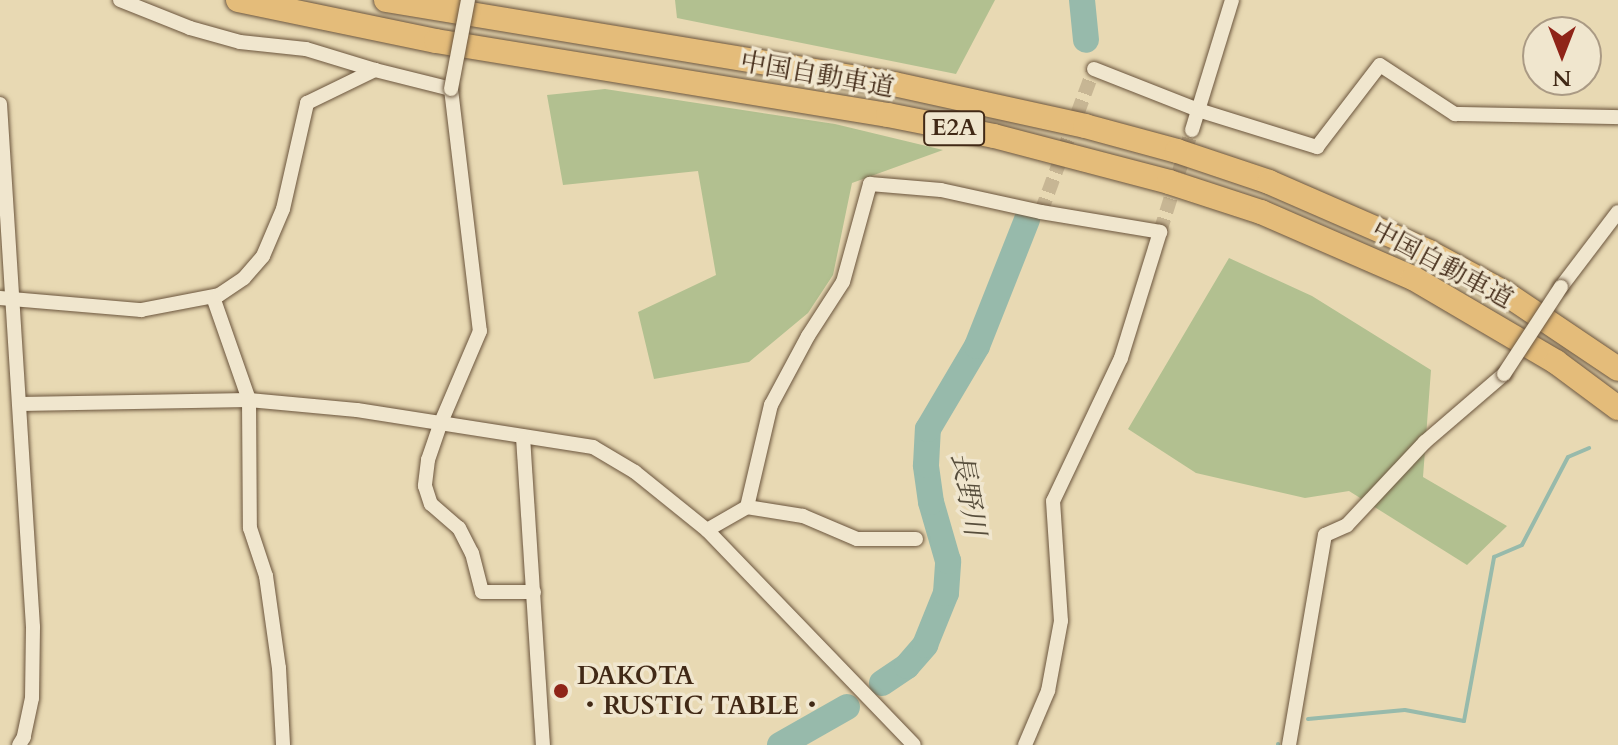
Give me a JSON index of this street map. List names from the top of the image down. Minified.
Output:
{"streets":{"highway":["中国自動車道","E2A"]},"water":["長野川"],"places":["DAKOTA ・RUSTIC TABLE・"],"north":"bottom"}
